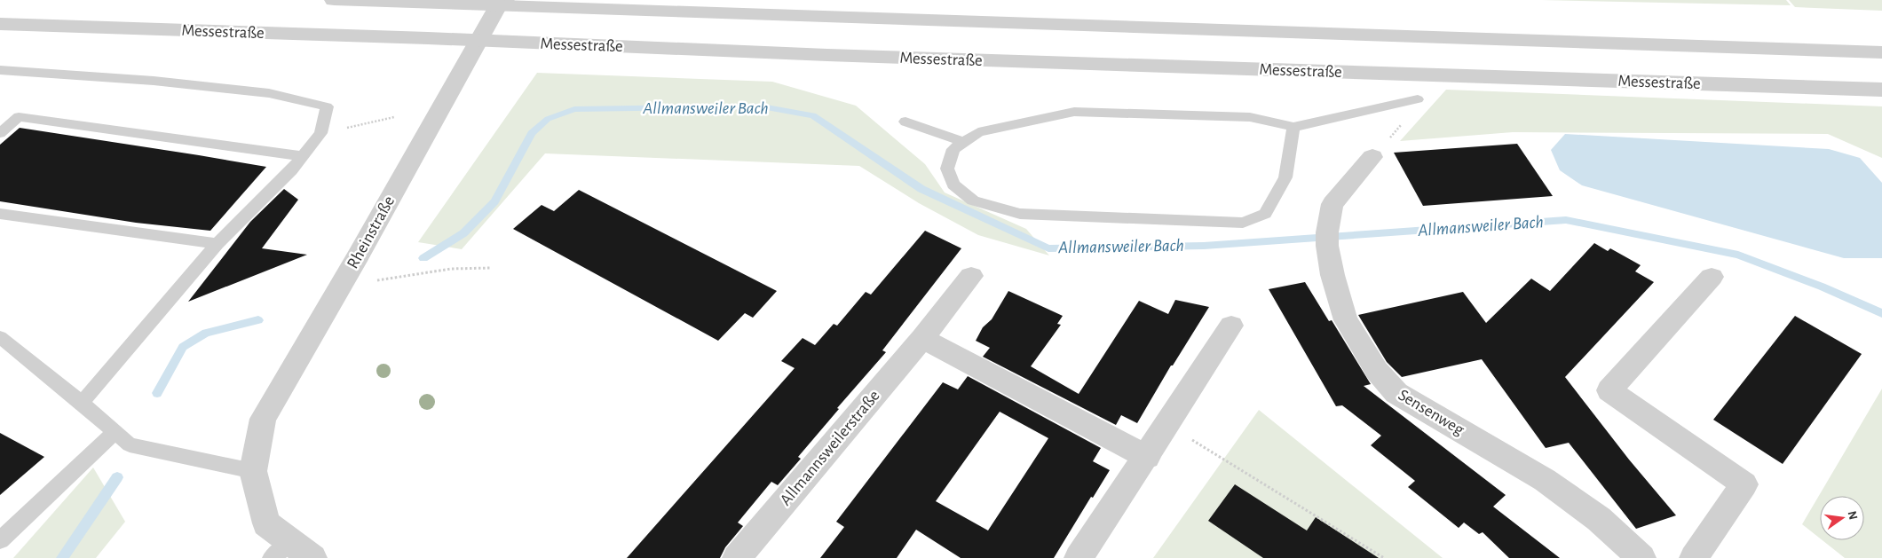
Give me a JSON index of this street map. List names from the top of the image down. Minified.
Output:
{"streets":{"street":["Messestraße","Rheinstraße","Sensenweg","Allmannsweilerstraße"]},"crossings":[["Messestraße","Rheinstraße"]],"water":["Allmansweiler Bach"],"north":"right"}
